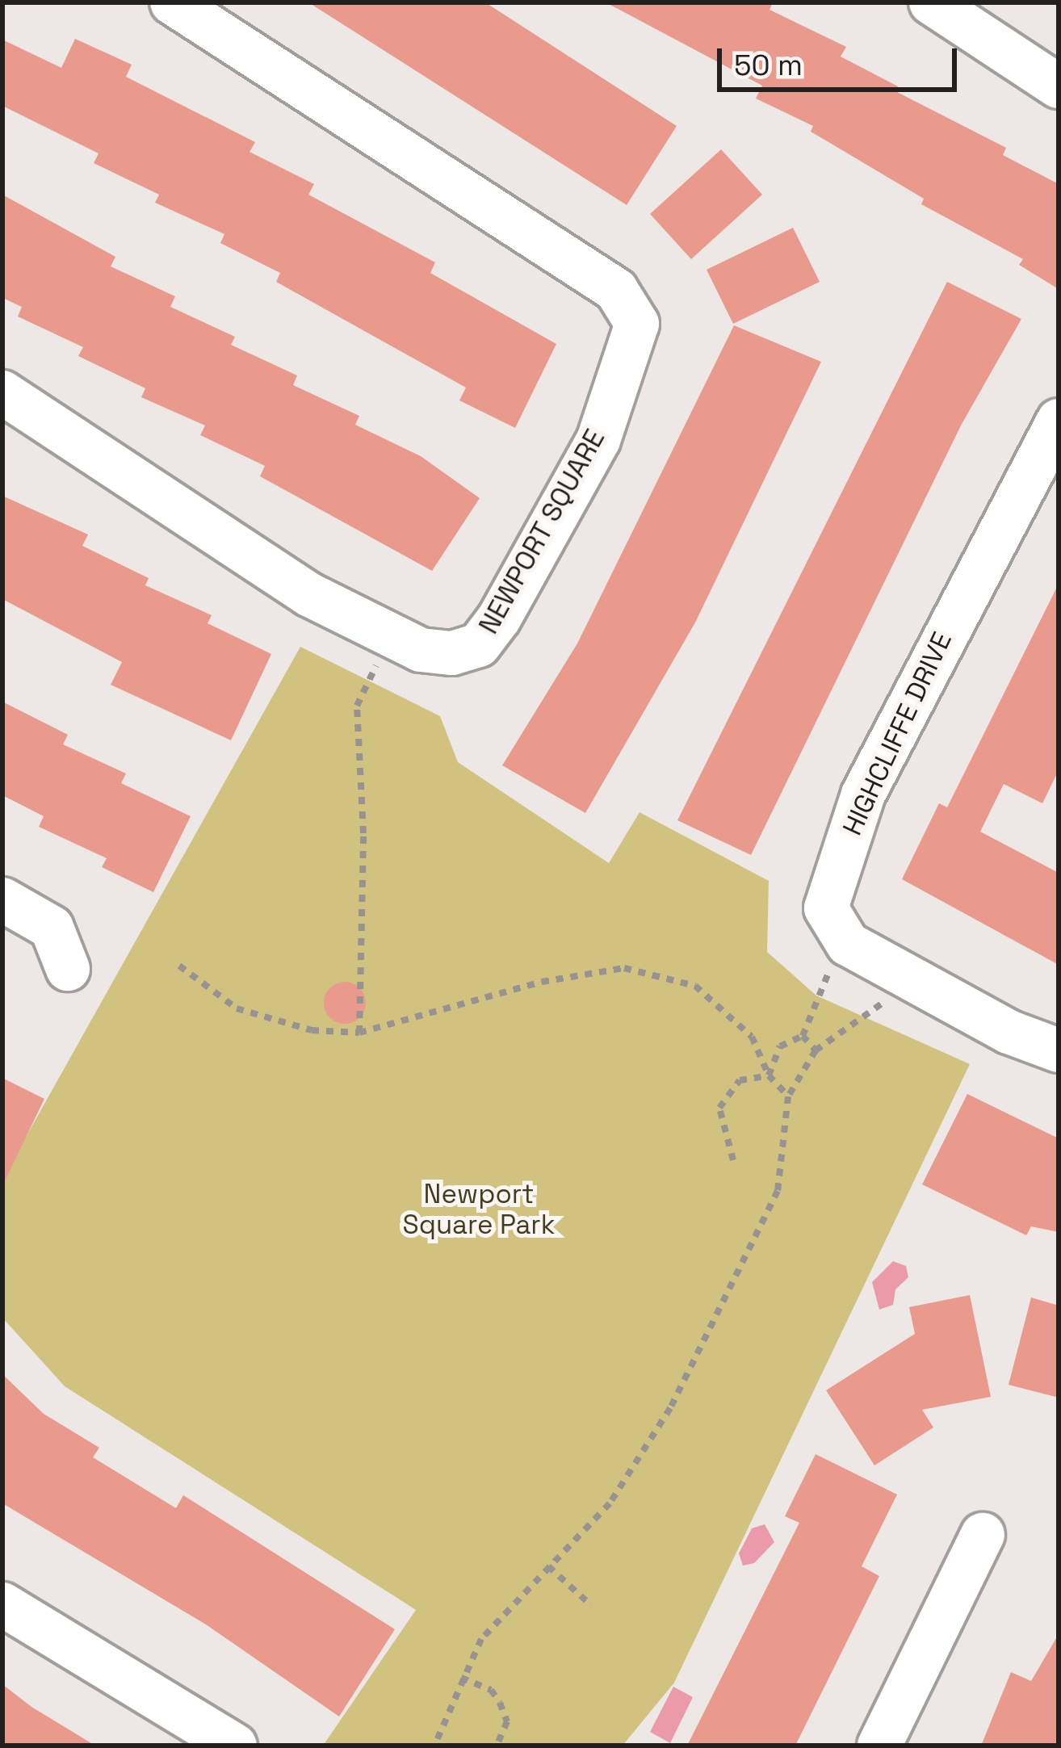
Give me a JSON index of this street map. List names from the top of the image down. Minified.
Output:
{"streets":{"street":["NEWPORT SQUARE","HIGHCLIFFE DRIVE"]},"parks":["Newport Square Park"],"scale_bar":"50 m"}
